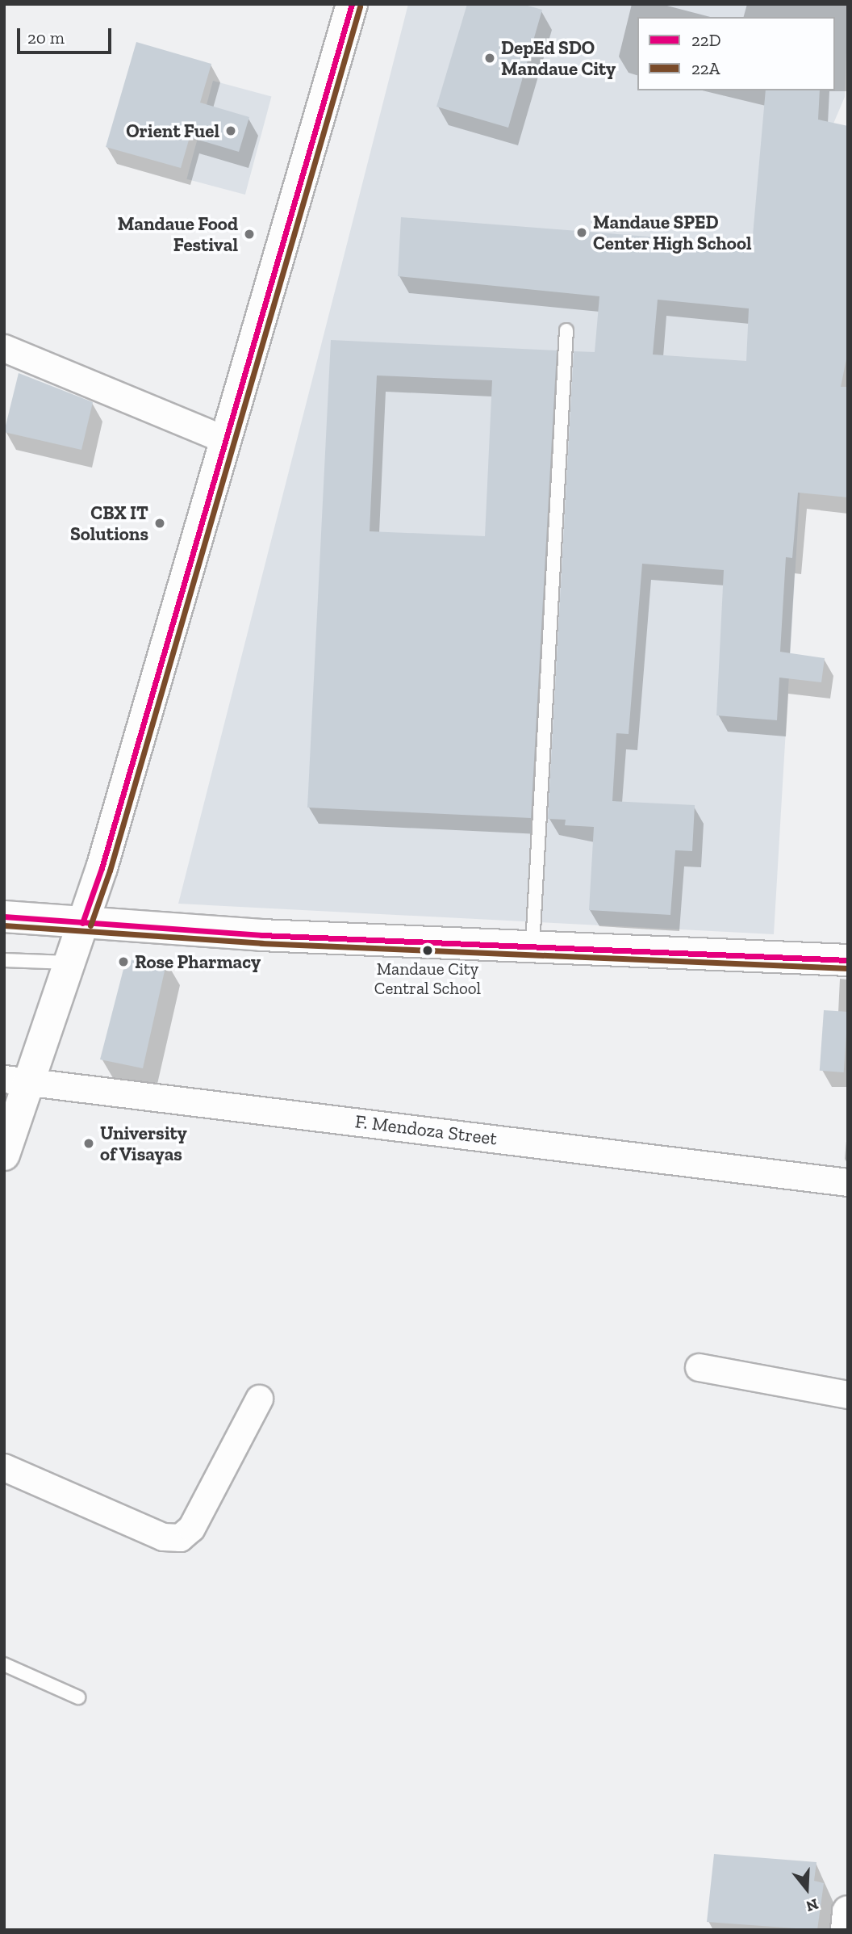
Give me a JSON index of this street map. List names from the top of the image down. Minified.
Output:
{"streets":{"street":["F. Mendoza Street"]},"places":["DepEd SDO Mandaue City","Orient Fuel","Mandaue SPED Center High School","Mandaue Food Festival","CBX IT Solutions","Mandaue City Central School","Rose Pharmacy","University of Visayas"],"lines":["transit line 22D","transit line 22A"],"legend":["22D","22A"],"scale_bar":"20 m","north":"bottom"}
